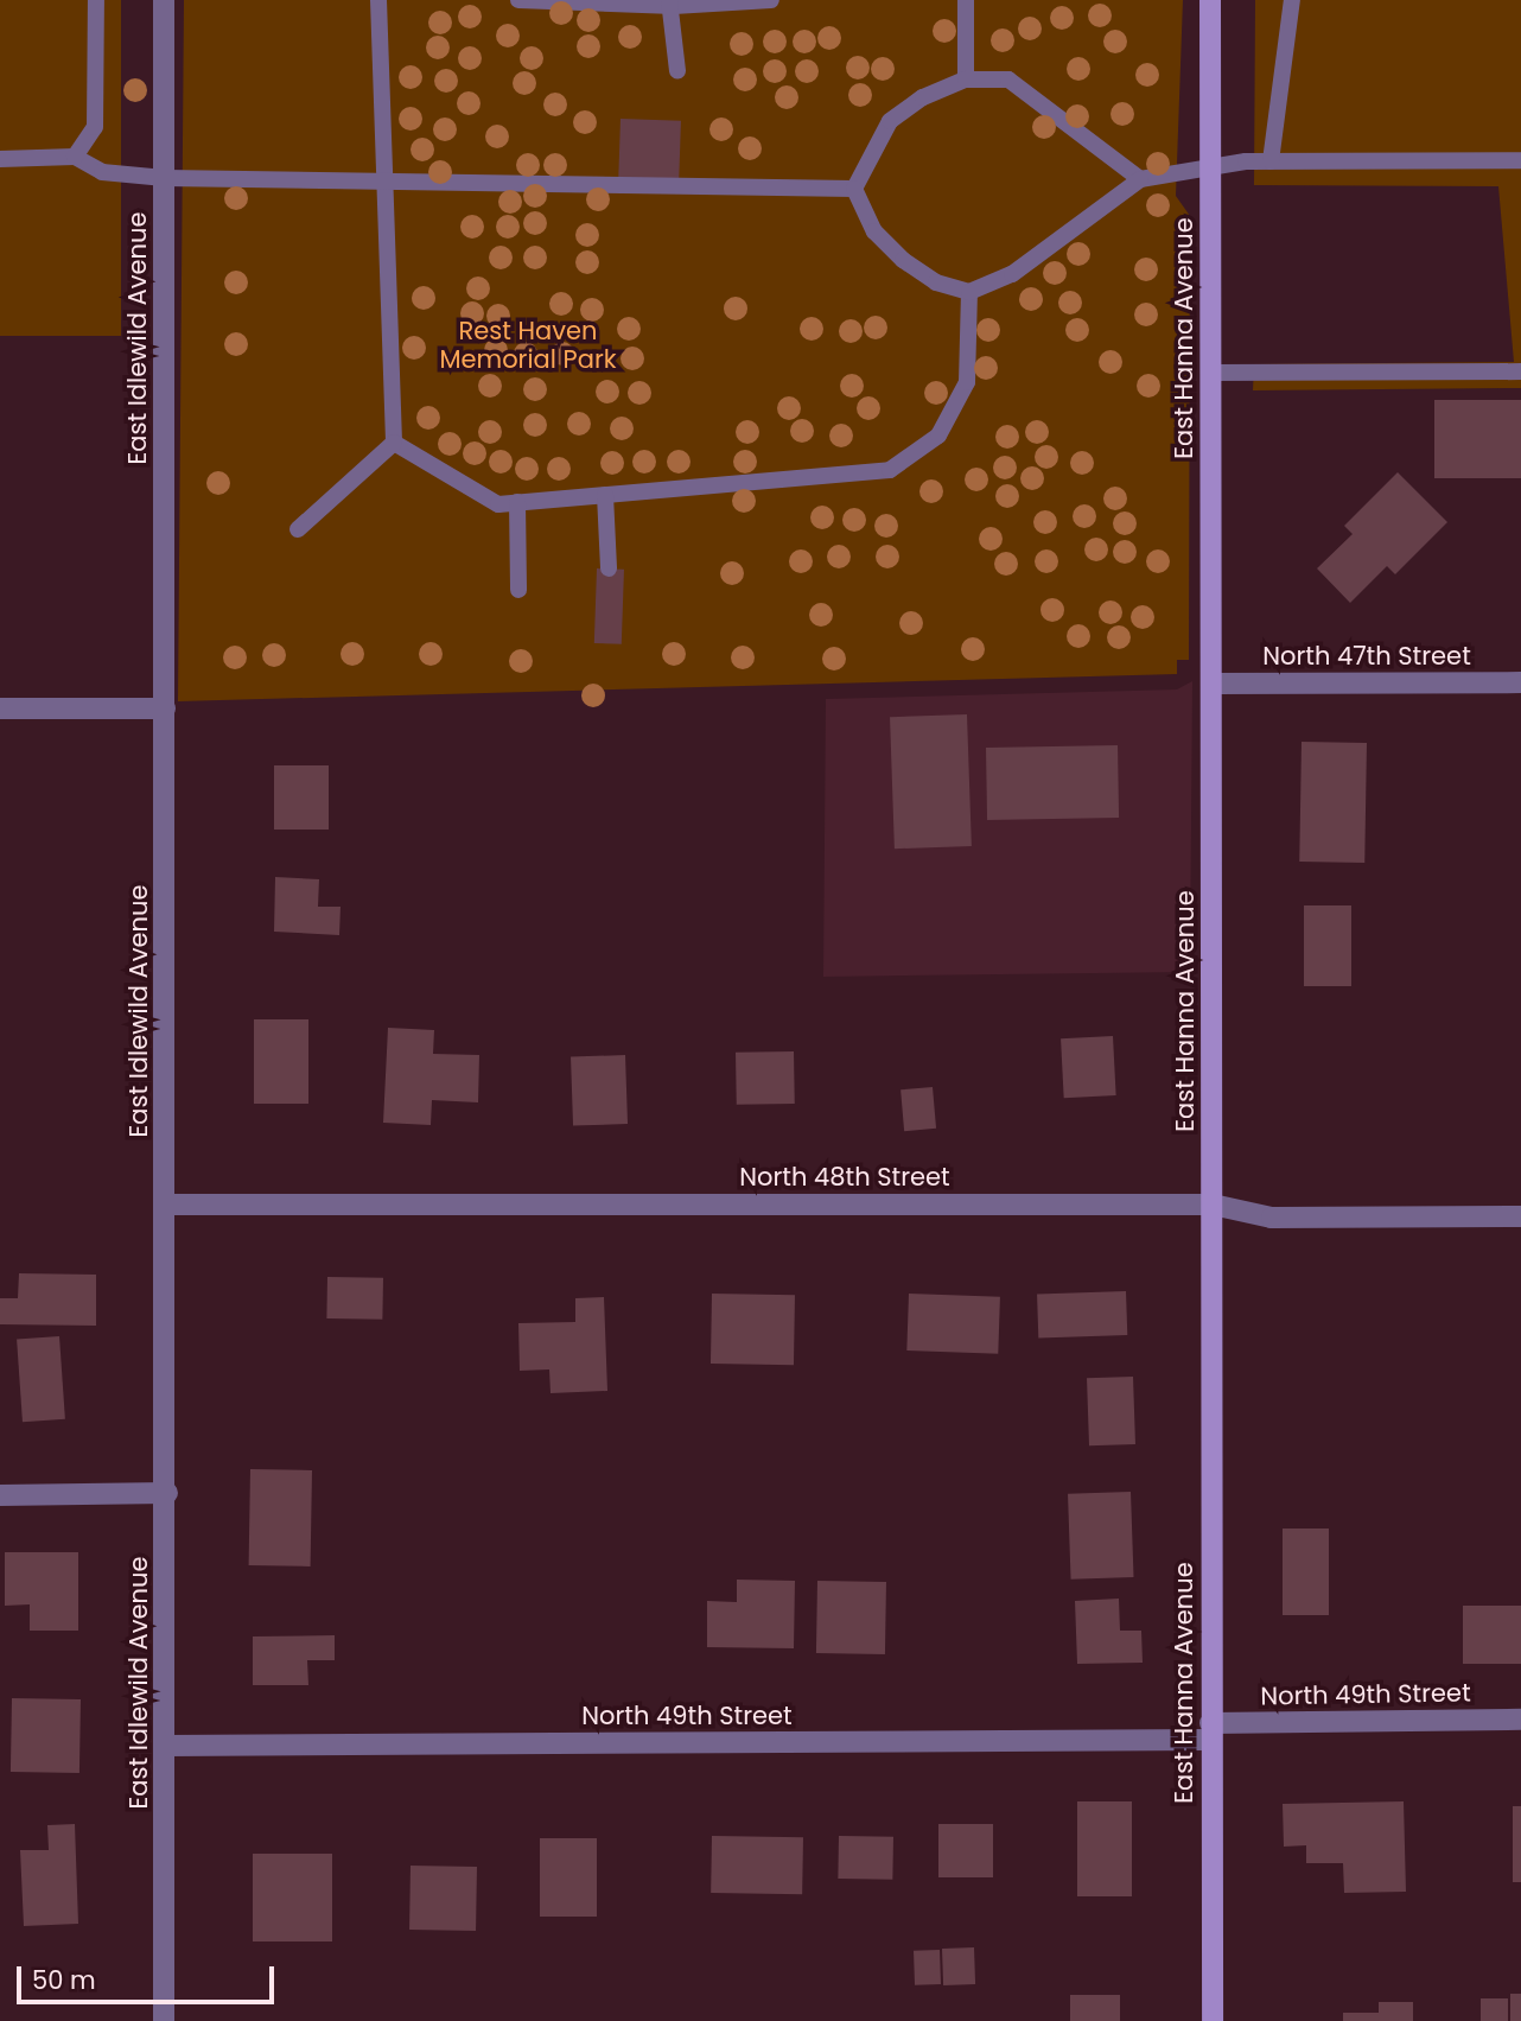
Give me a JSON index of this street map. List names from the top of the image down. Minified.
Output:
{"streets":{"street":["East Idlewild Avenue","East Hanna Avenue","North 47th Street","North 48th Street","North 49th Street"]},"crossings":[["East Idlewild Avenue","North 48th Street"],["East Idlewild Avenue","North 49th Street"],["East Hanna Avenue","North 47th Street"],["East Hanna Avenue","North 48th Street"],["East Hanna Avenue","North 49th Street"]],"parks":["Rest Haven Memorial Park"],"scale_bar":"50 m"}
